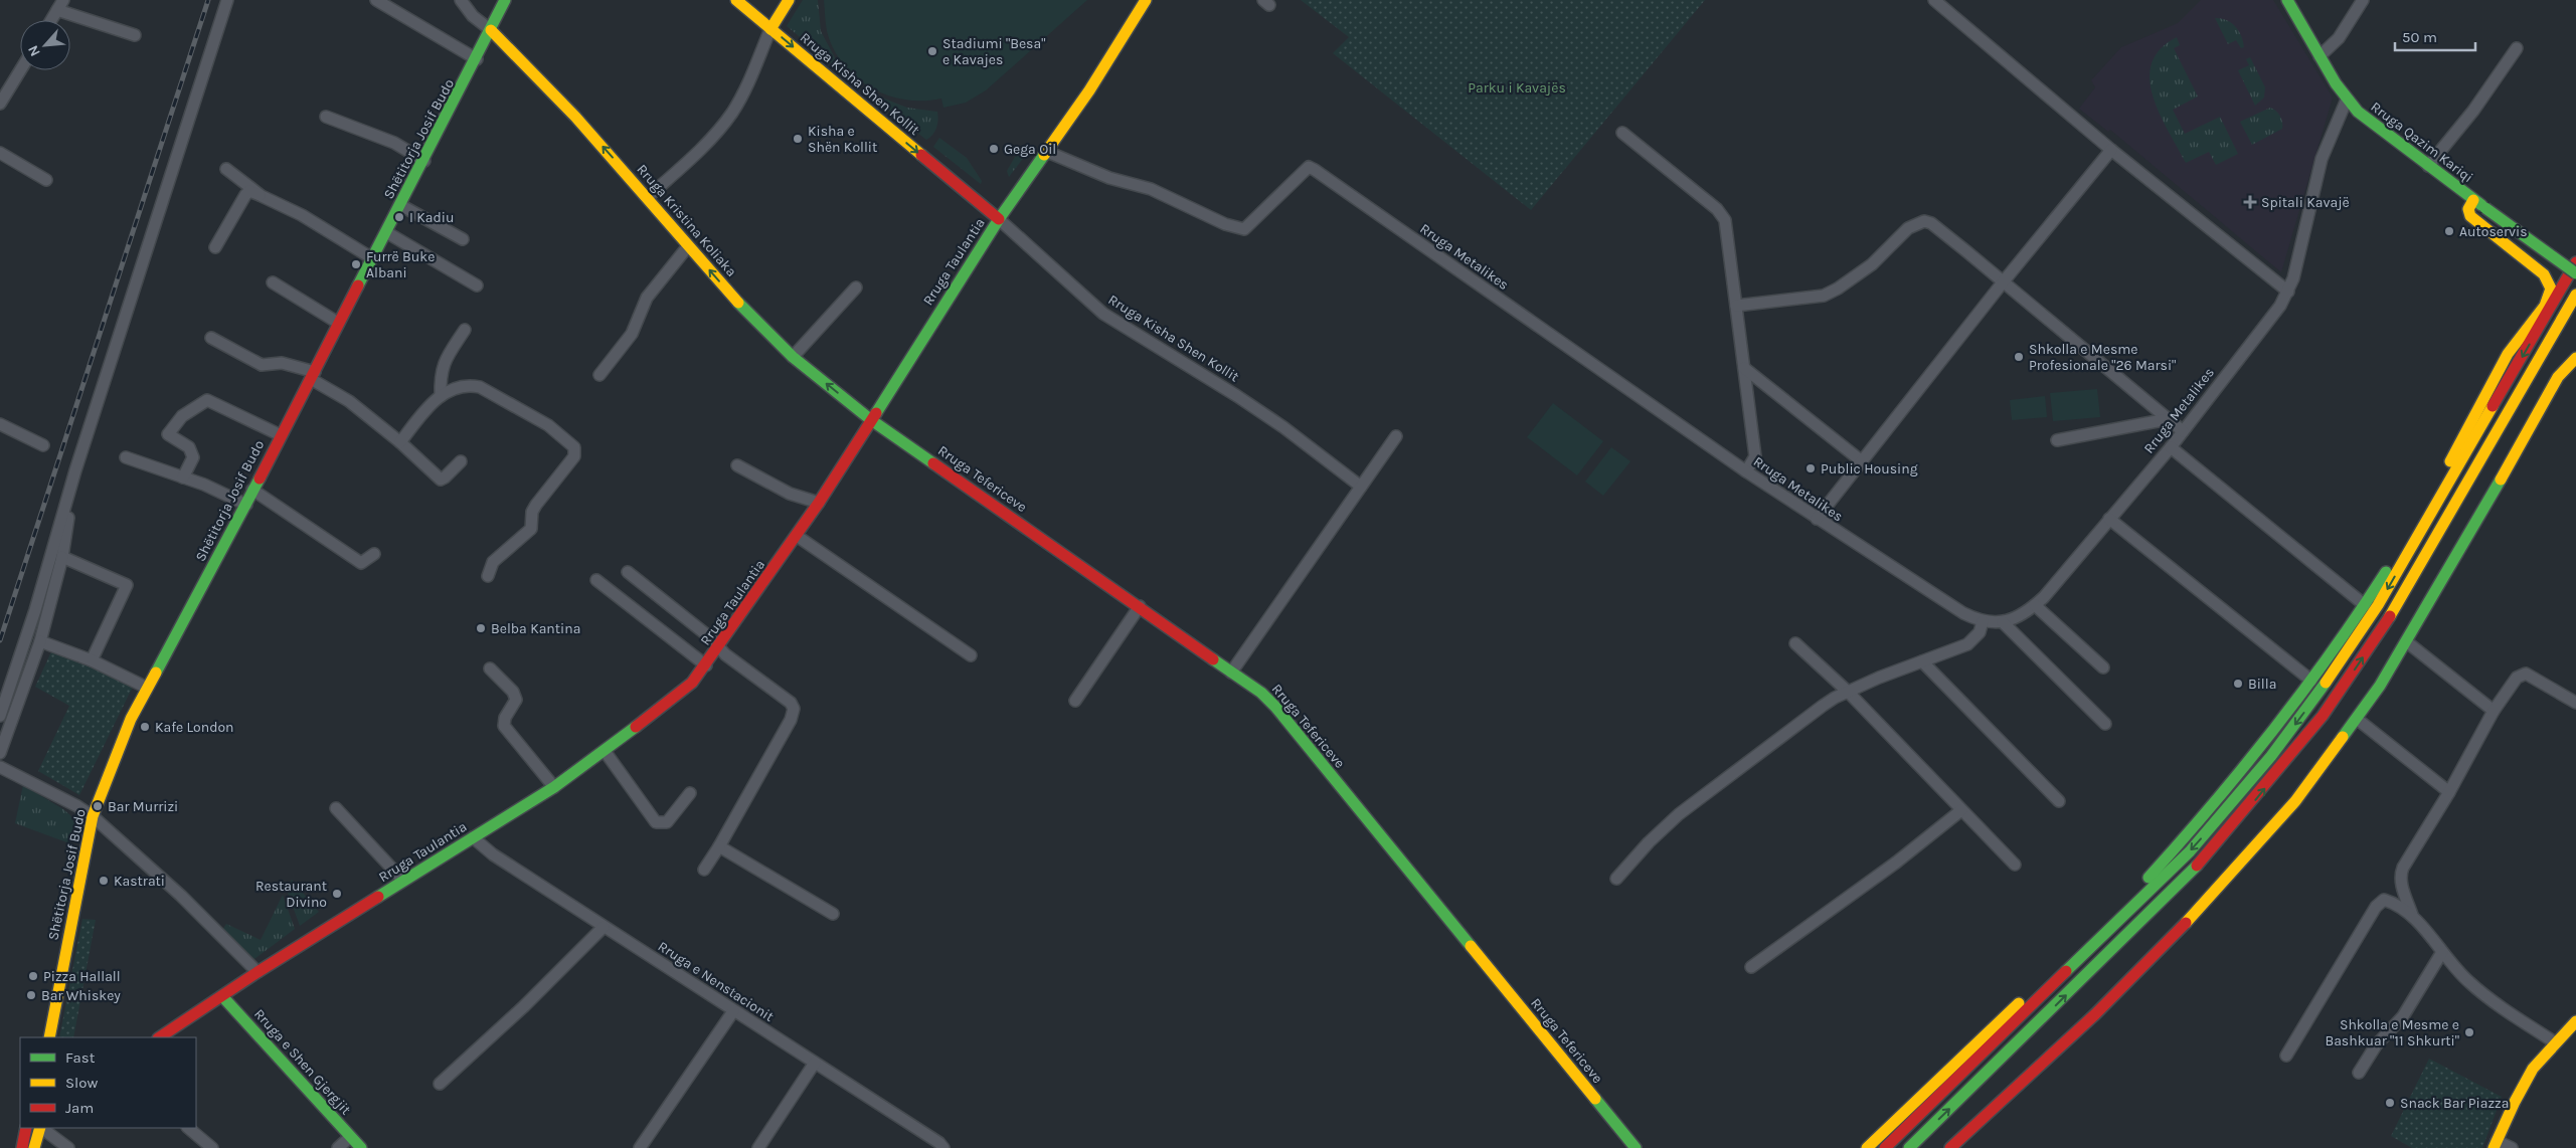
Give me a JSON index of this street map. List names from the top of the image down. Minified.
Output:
{"streets":{"main road":["Rruga Kisha Shen Kollit","Shëtitorja Josif Budo","Rruga Qazim Kariqi","Rruga Kristina Koliaka","Rruga Taulantia","Rruga Tefericeve","Rruga e Shen Gjergjit"],"street":["Rruga Metalikes","Rruga e Nenstacionit"]},"crossings":[["Rruga Kisha Shen Kollit","Rruga Taulantia"],["Shëtitorja Josif Budo","Rruga Kristina Koliaka"],["Rruga Qazim Kariqi","Rruga Metalikes"],["Rruga Kristina Koliaka","Rruga Taulantia"],["Rruga Kristina Koliaka","Rruga Tefericeve"],["Rruga Metalikes","Rruga Taulantia"],["Rruga Taulantia","Rruga Tefericeve"],["Rruga Taulantia","Rruga e Nenstacionit"],["Rruga Taulantia","Rruga e Shen Gjergjit"]],"one_way":["Rruga Kisha Shen Kollit","Rruga Kristina Koliaka"],"parks":["Parku i Kavajës"],"places":{"other":["Stadiumi \"Besa\" e Kavajes","Kisha e Shën Kollit","Gega Oil","I Kadiu","Autoservis","Furrë Buke Albani","Shkolla e Mesme Profesionale \"26 Marsi\"","Public Housing","Belba Kantina","Billa","Kafe London","Bar Murrizi","Kastrati","Restaurant Divino","Pizza Hallall","Bar Whiskey","Shkolla e Mesme e Bashkuar \"11 Shkurti\"","Snack Bar Piazza"],"health":["Spitali Kavajë"]},"legend":["Fast","Slow","Jam"],"scale_bar":"50 m","north":"bottom left"}
